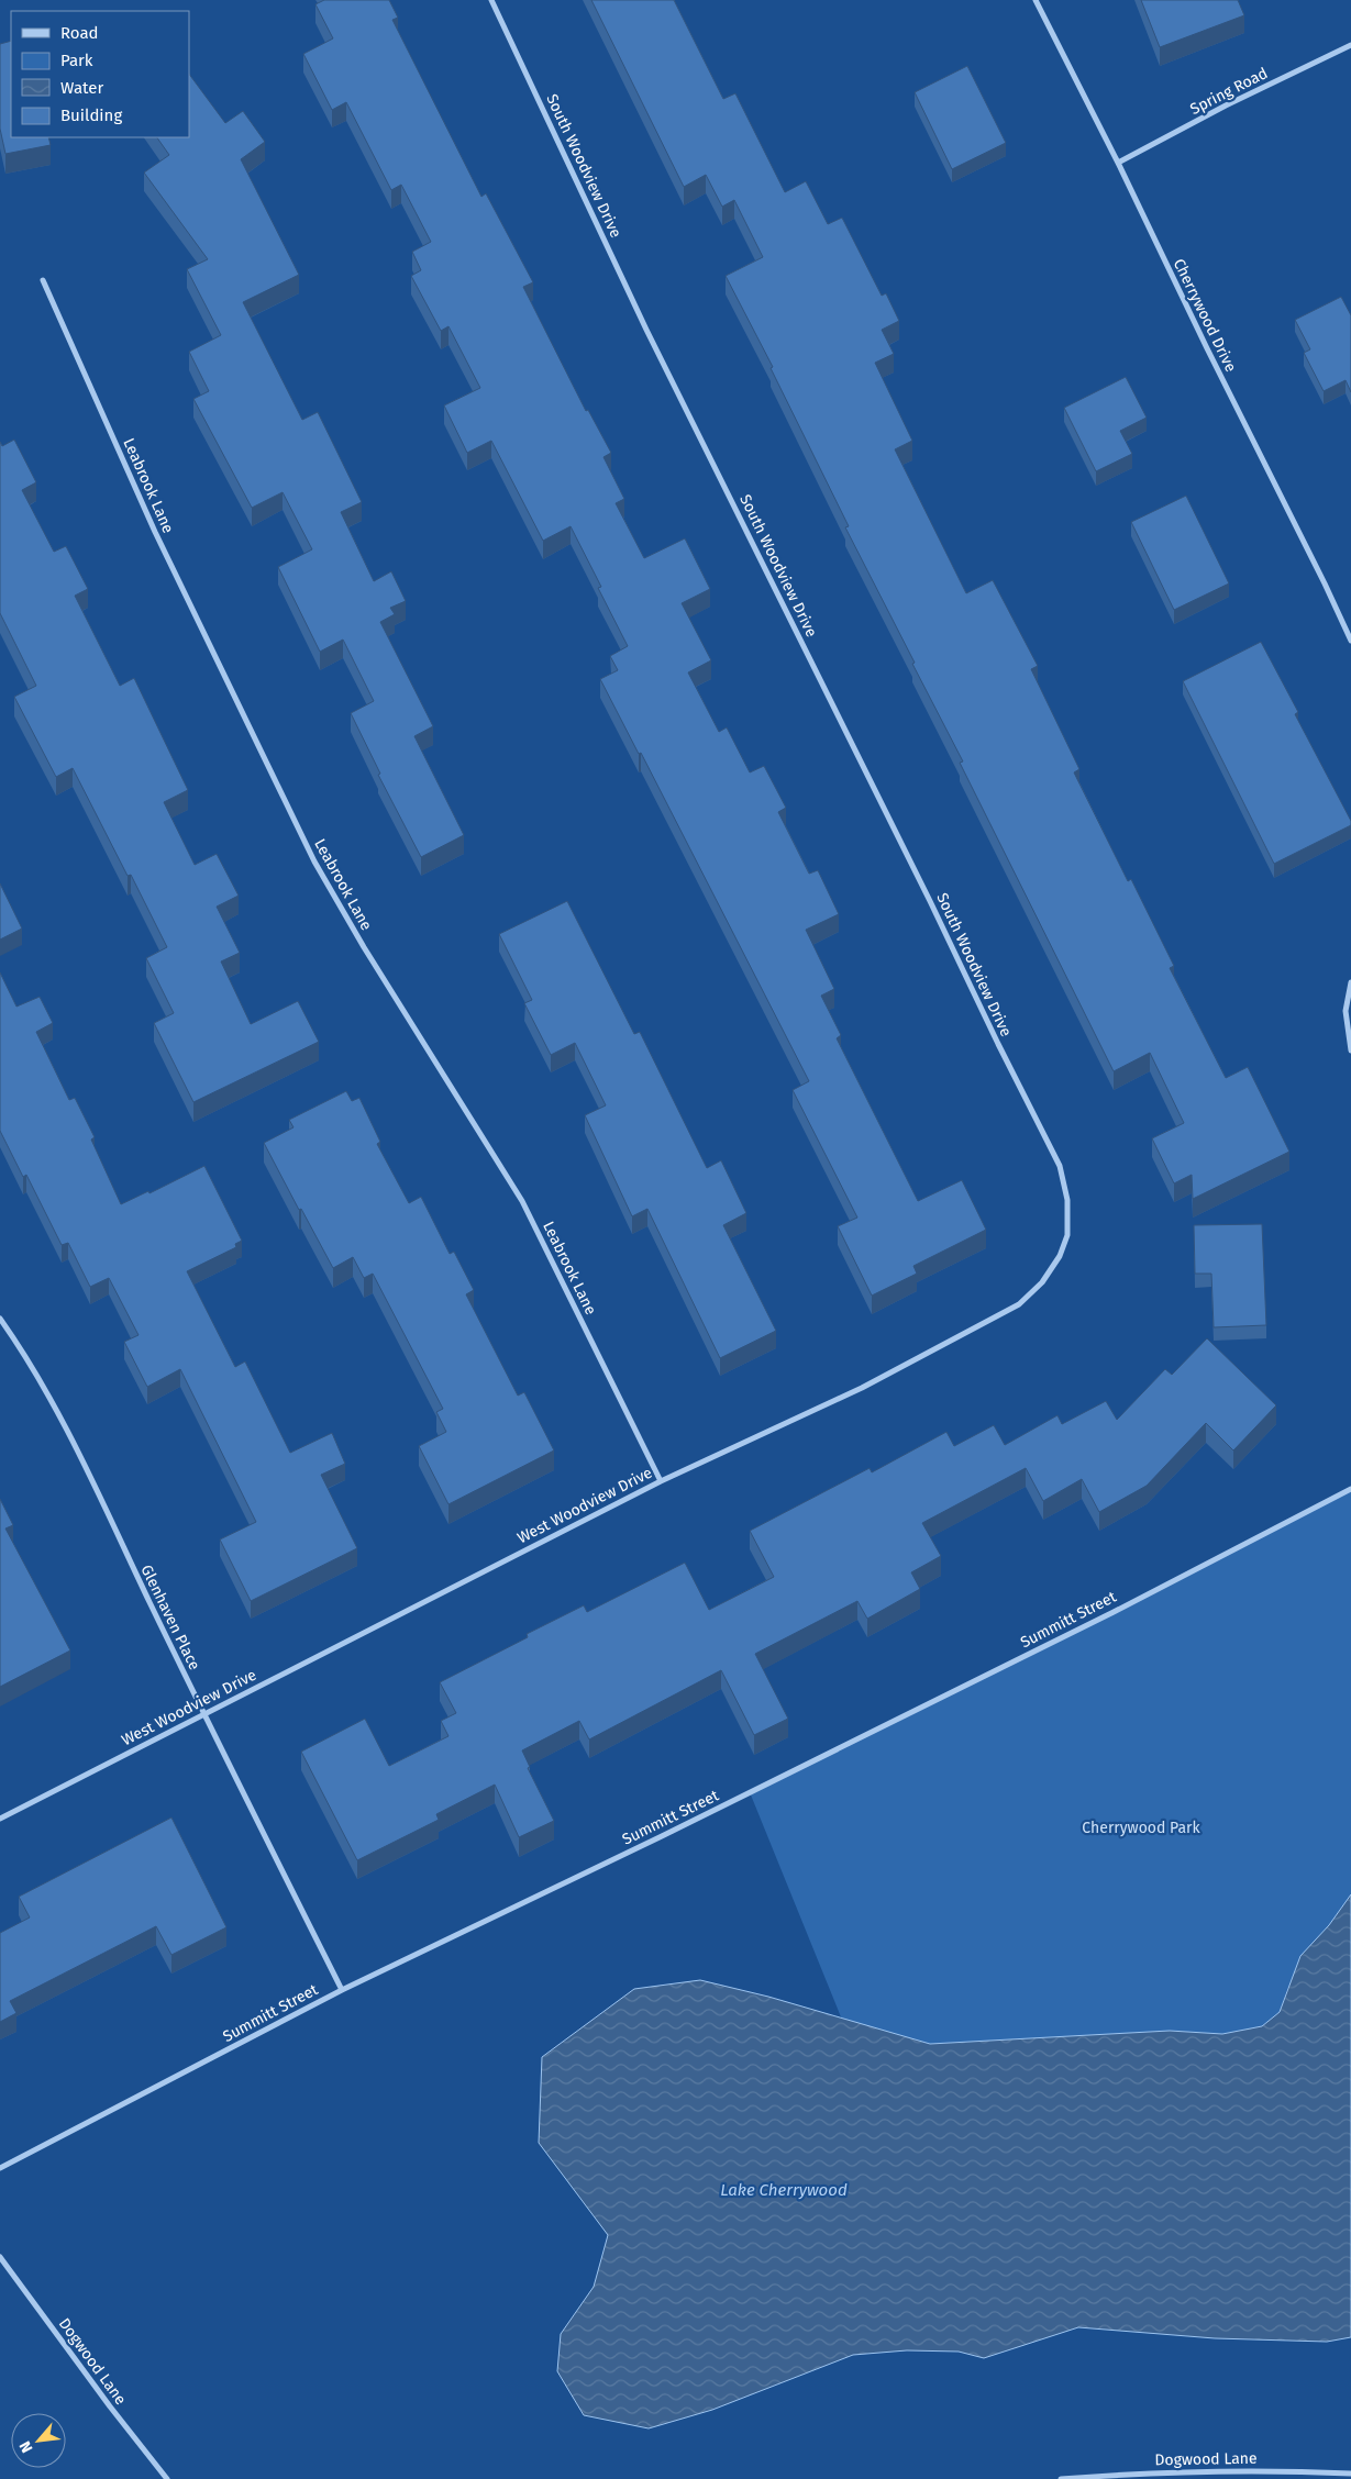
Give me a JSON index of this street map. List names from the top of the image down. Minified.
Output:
{"streets":{"street":["Spring Road","South Woodview Drive","Cherrywood Drive","Leabrook Lane","West Woodview Drive","Glenhaven Place","Summitt Street","Dogwood Lane"]},"crossings":[["Spring Road","Cherrywood Drive"],["South Woodview Drive","West Woodview Drive"],["Leabrook Lane","West Woodview Drive"],["West Woodview Drive","Glenhaven Place"],["Glenhaven Place","Summitt Street"]],"water":["Lake Cherrywood"],"parks":["Cherrywood Park"],"legend":["Road","Park","Water","Building"],"north":"bottom left"}
